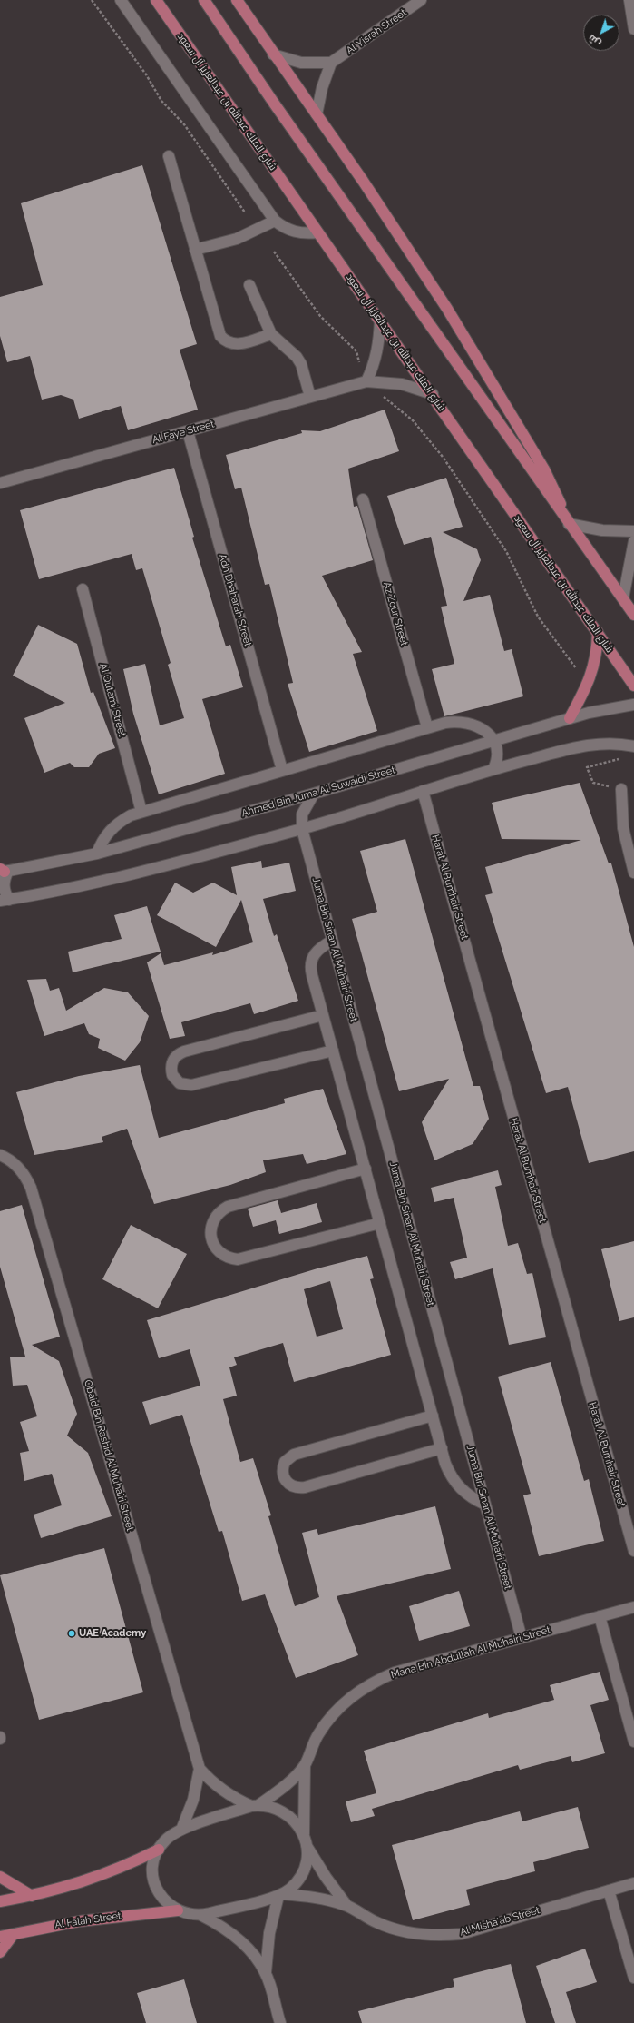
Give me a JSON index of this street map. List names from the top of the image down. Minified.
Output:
{"streets":{"main road":["شارع الملك عبدالله بن عبدالعزيز آل سعود","Al Falah Street"],"street":["Al Yisrah Street","Al Faye Street","Adh Dhaharah Street","Az Zour Street","Al Qutami Street","Ahmed Bin Juma Al Suwaidi Street","Harat Al Bumhair Street","Juma Bin Sinan Al Muhairi Street","Obaid Bin Rashid Al Muhairi Street","Mana Bin Abdullah Al Muhairi Street","Al Misha'ab Street"]},"crossings":[["شارع الملك عبدالله بن عبدالعزيز آل سعود","Al Faye Street"],["Al Faye Street","Adh Dhaharah Street"],["Juma Bin Sinan Al Muhairi Street","Mana Bin Abdullah Al Muhairi Street"],["Obaid Bin Rashid Al Muhairi Street","Mana Bin Abdullah Al Muhairi Street"],["Obaid Bin Rashid Al Muhairi Street","Al Misha'ab Street"],["Mana Bin Abdullah Al Muhairi Street","Al Misha'ab Street"]],"places":["UAE Academy"],"north":"bottom left"}
